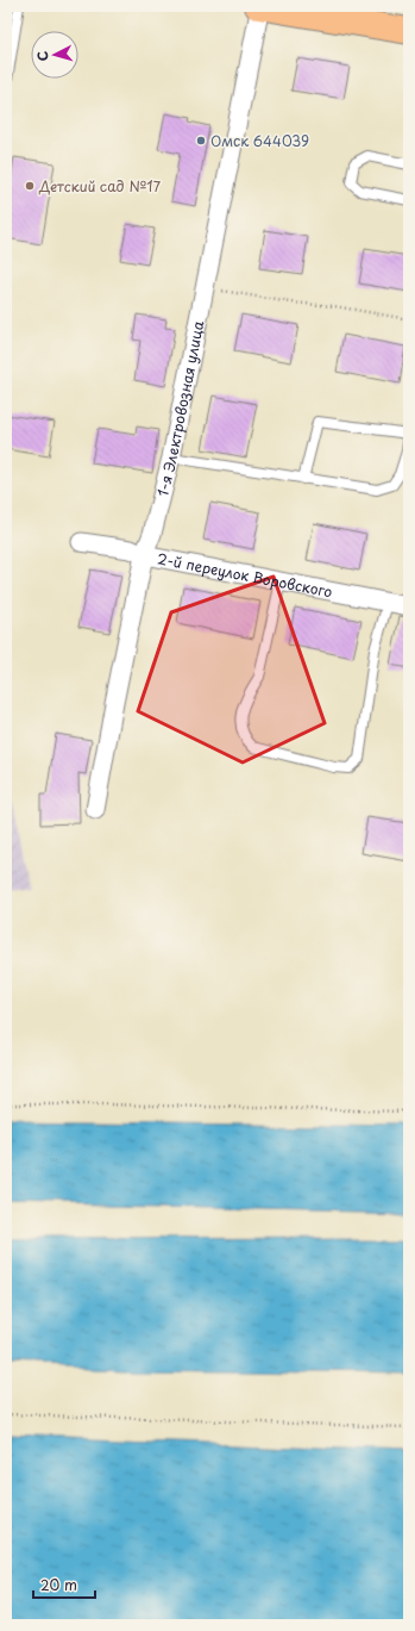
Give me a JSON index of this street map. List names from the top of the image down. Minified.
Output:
{"streets":{"street":["1-я Электровозная улица","2-й переулок Воровского"]},"crossings":[["1-я Электровозная улица","2-й переулок Воровского"]],"places":["Омск 644039","Детский сад №17"],"scale_bar":"20 m","north":"left"}
